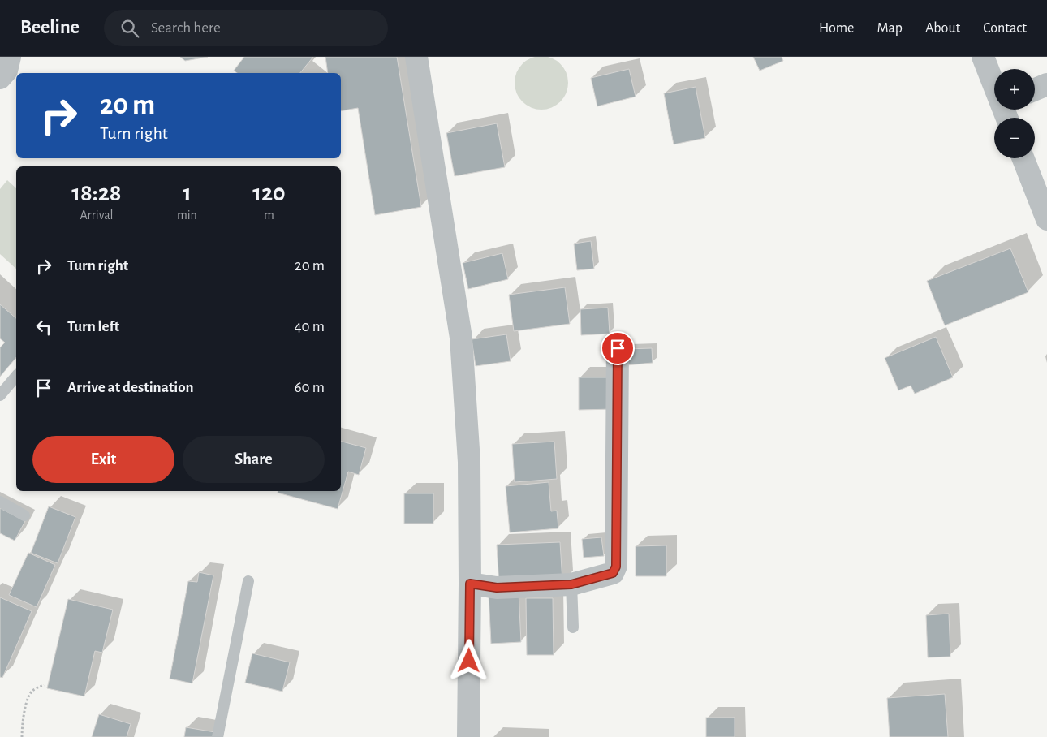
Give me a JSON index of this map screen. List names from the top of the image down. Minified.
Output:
{"page":{"header":"Beeline","search":"Search here","nav":["Home","Map","About","Contact"],"map_buttons":["+","−"],"turn":["20 m","Turn right"],"eta":["18:28","Arrival","1","min","120","m"],"list":[{"name":"Turn right","value":"20 m"},{"name":"Turn left","value":"40 m"},{"name":"Arrive at destination","value":"60 m"}],"buttons":["Exit","Share"]}}
